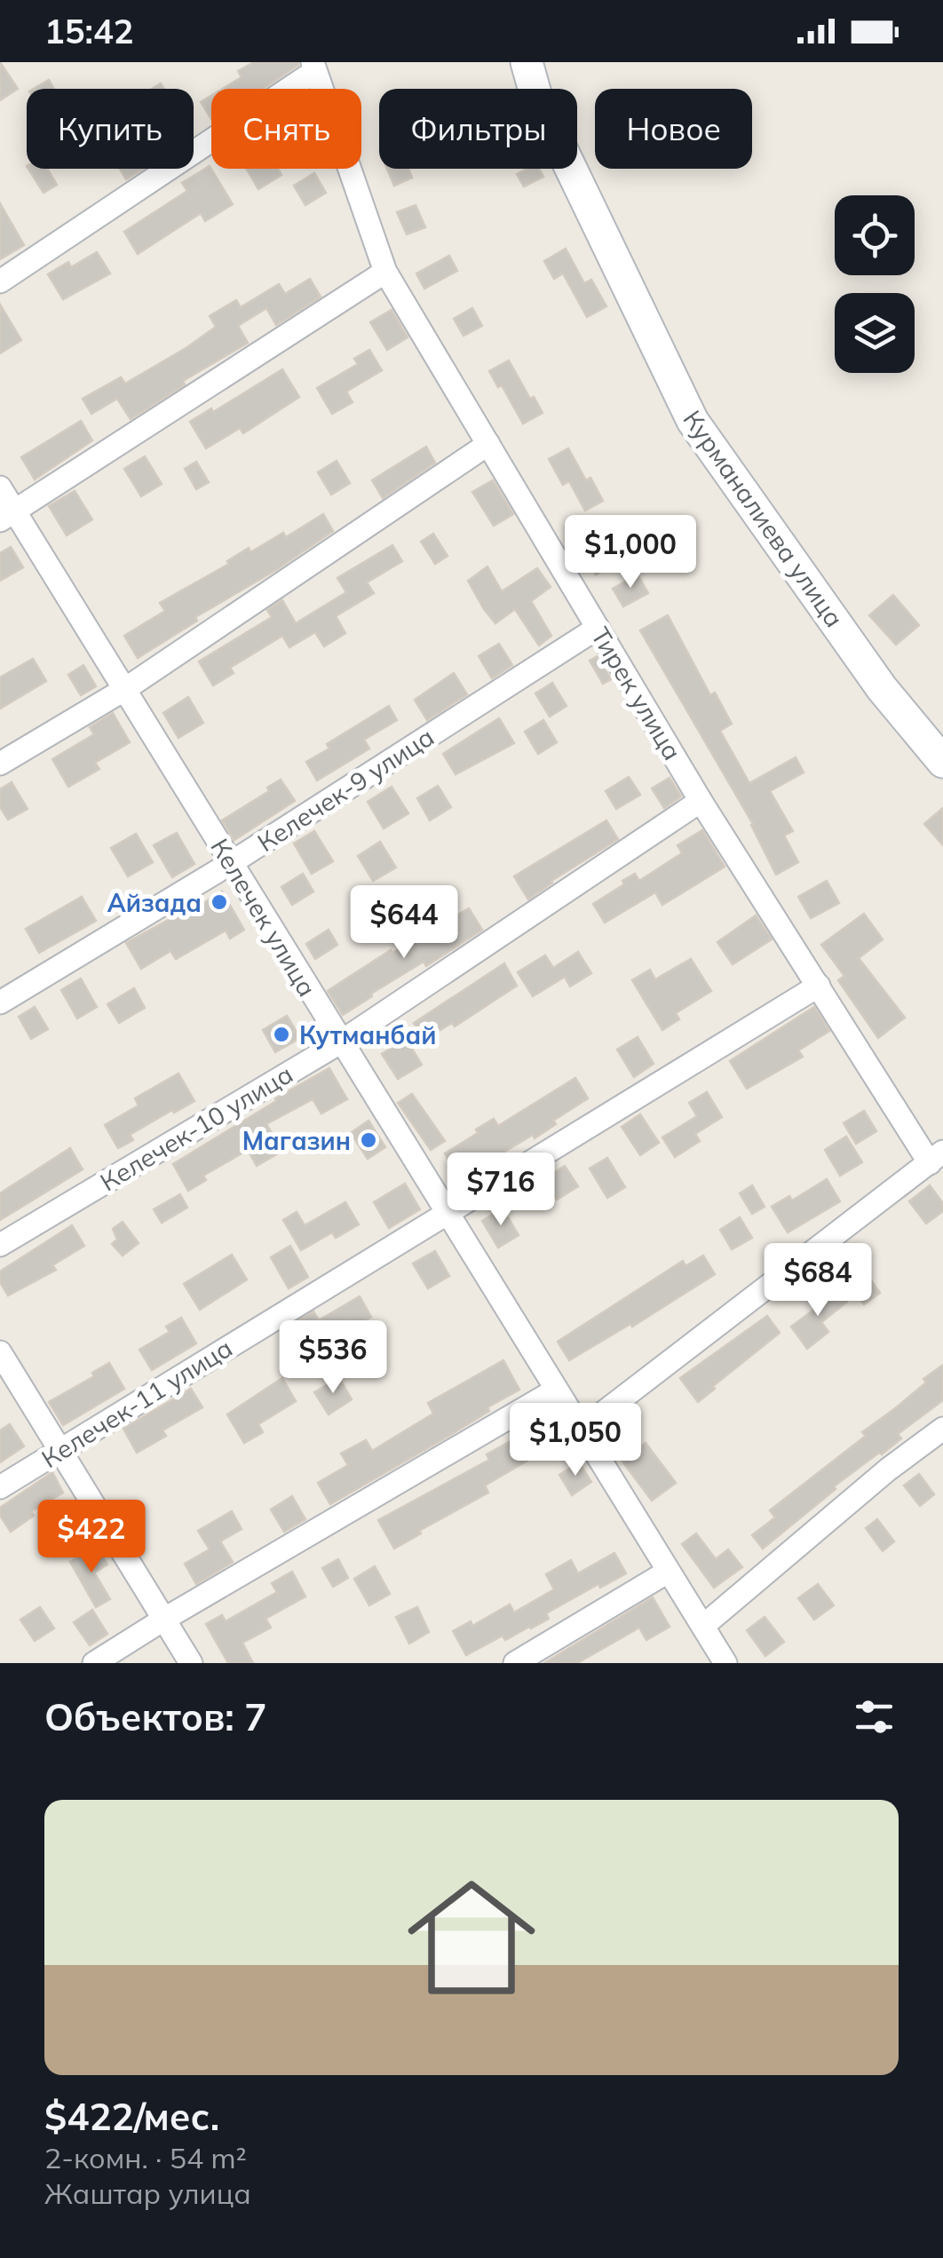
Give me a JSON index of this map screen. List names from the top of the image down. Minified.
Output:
{"streets":{"street":["Курманалиева улица","Тирек улица","Келечек-9 улица","Келечек улица","Келечек-10 улица","Келечек-11 улица"]},"crossings":[["Тирек улица","Келечек-9 улица"],["Тирек улица","Келечек-10 улица"],["Тирек улица","Келечек-11 улица"],["Келечек-9 улица","Келечек улица"],["Келечек улица","Келечек-10 улица"],["Келечек улица","Келечек-11 улица"]],"places":["Айзада","Кутманбай","Магазин"],"page":{"status":"15:42","chip":["Купить","Снять","Фильтры","Новое"],"price":["$1,000","$644","$716","$684","$536","$1,050","$422"],"heading":"Объектов: 7","list":[{"name":"$422/мес.","note":"2-комн. · 54 m² · Жаштар улица"}]}}
